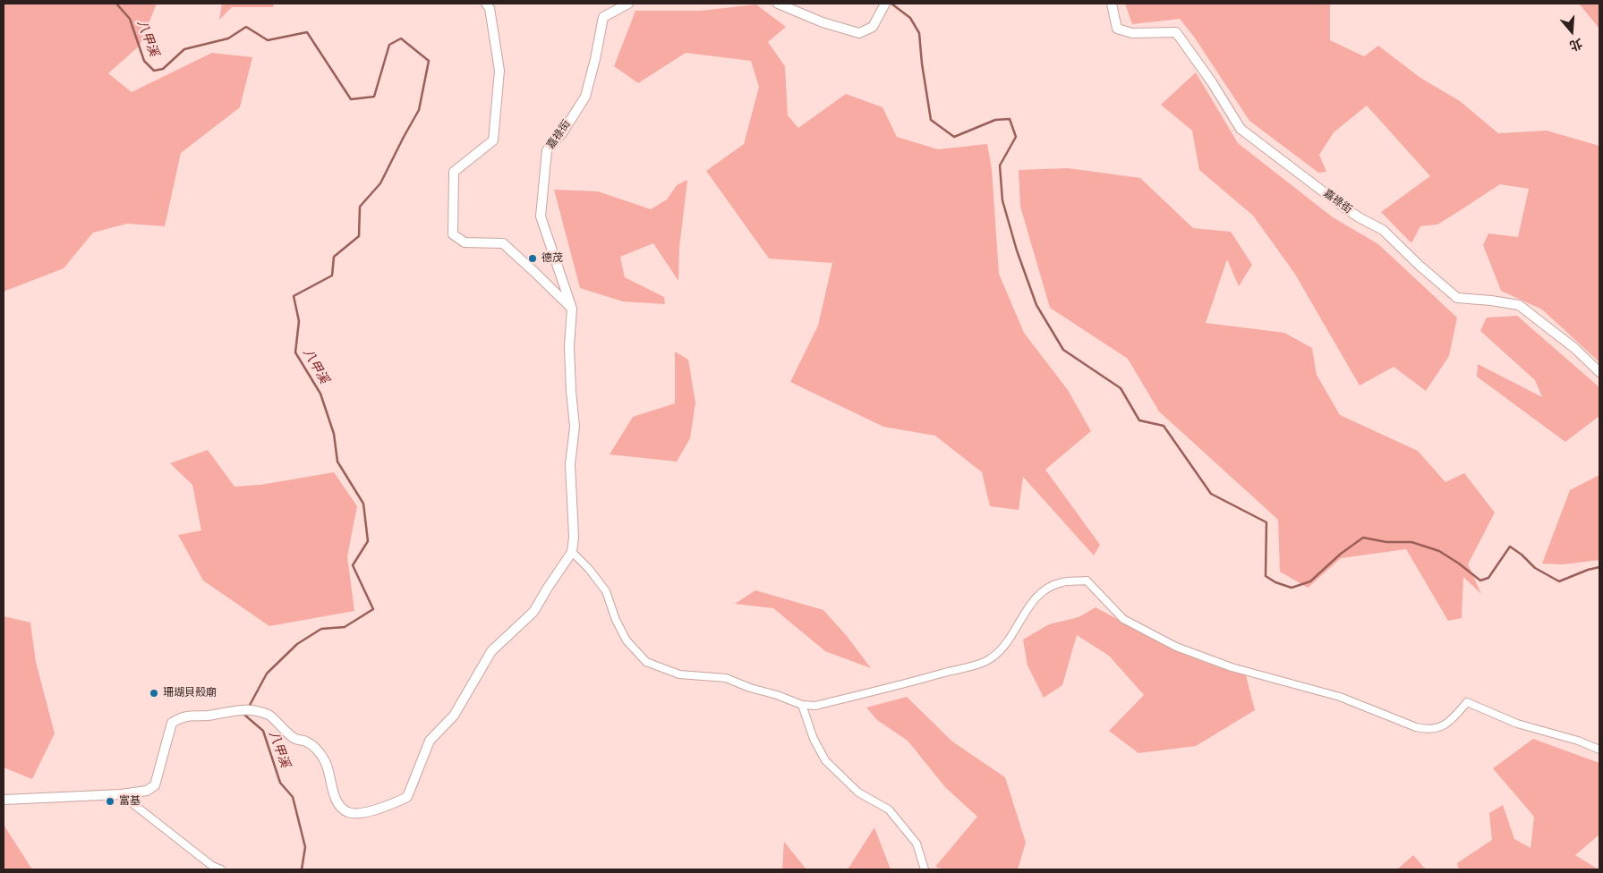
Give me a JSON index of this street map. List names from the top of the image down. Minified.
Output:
{"streets":{"street":["嘉祿街"]},"water":["八甲溪"],"places":["德茂","珊瑚貝殼廟","富基"],"north":"bottom"}
